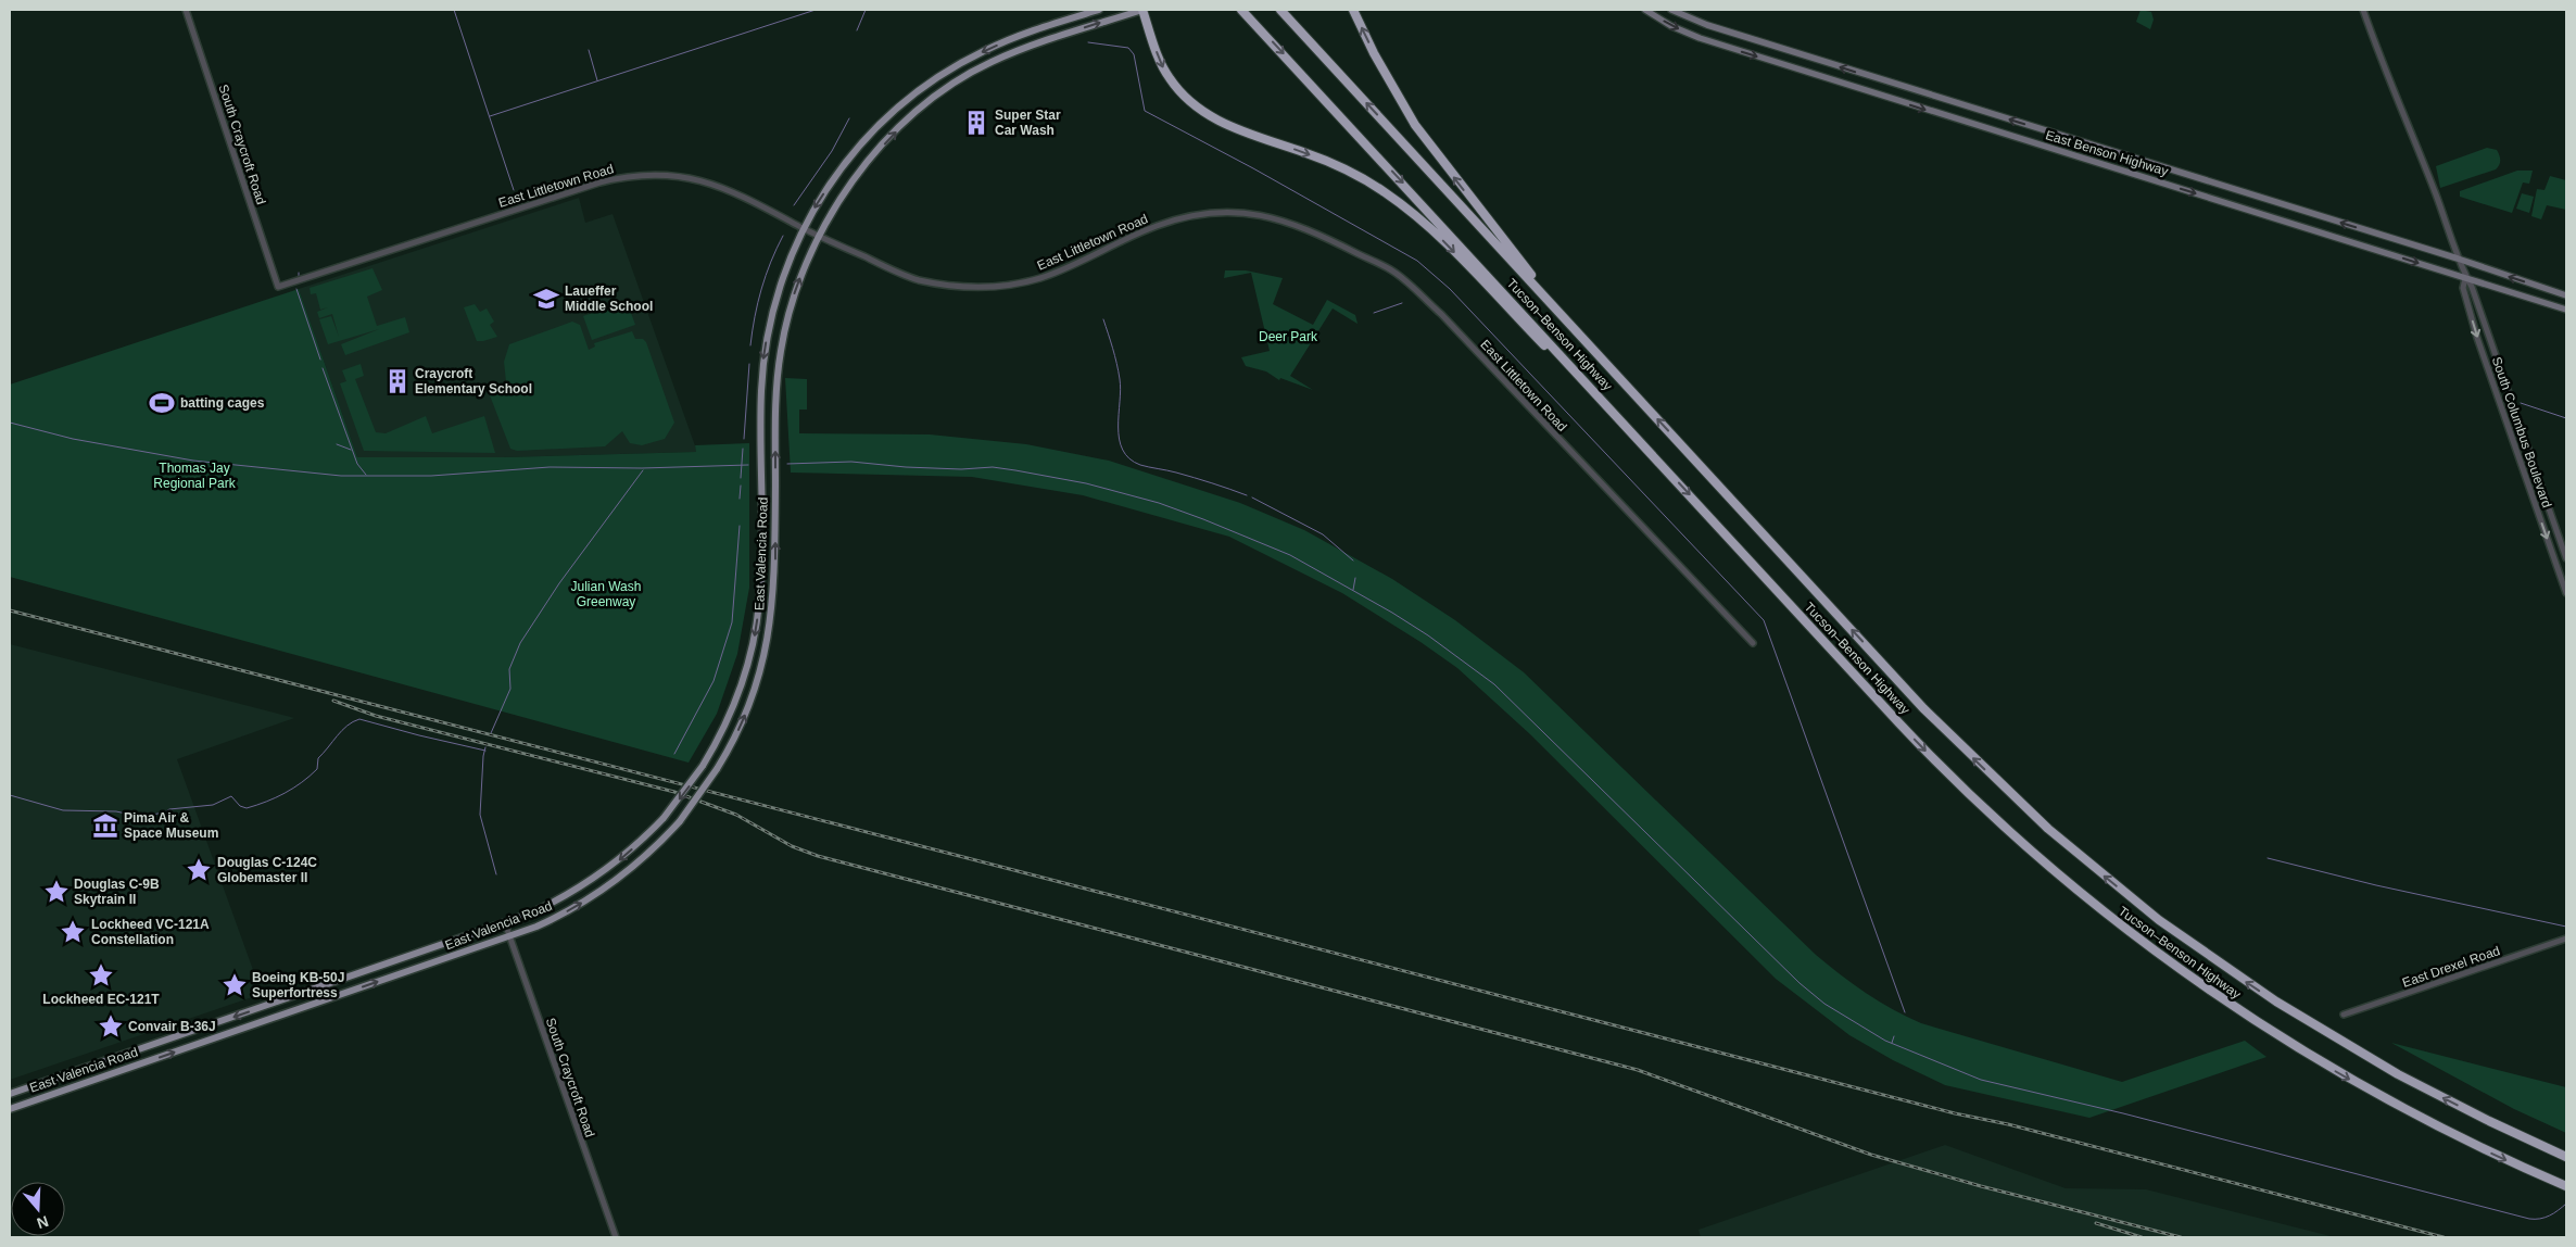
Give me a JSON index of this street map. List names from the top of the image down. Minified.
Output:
{"streets":{"highway":["Tucson–Benson Highway"],"main road":["East Benson Highway","East Valencia Road"],"street":["South Craycroft Road","East Littletown Road","South Columbus Boulevard","East Drexel Road"]},"crossings":[["South Craycroft Road","East Littletown Road"],["South Craycroft Road","East Valencia Road"],["East Benson Highway","South Columbus Boulevard"],["East Littletown Road","East Valencia Road"]],"parks":["Deer Park","Thomas Jay Regional Park","Julian Wash Greenway"],"places":{"building":["Super Star Car Wash","Craycroft Elementary School"],"school or university":["Laueffer Middle School"],"sports":["batting cages"],"museum":["Pima Air & Space Museum"],"place":["Douglas C-124C Globemaster II","Douglas C-9B Skytrain II","Lockheed VC-121A Constellation","Lockheed EC-121T","Boeing KB-50J Superfortress","Convair B-36J"]},"north":"bottom"}
